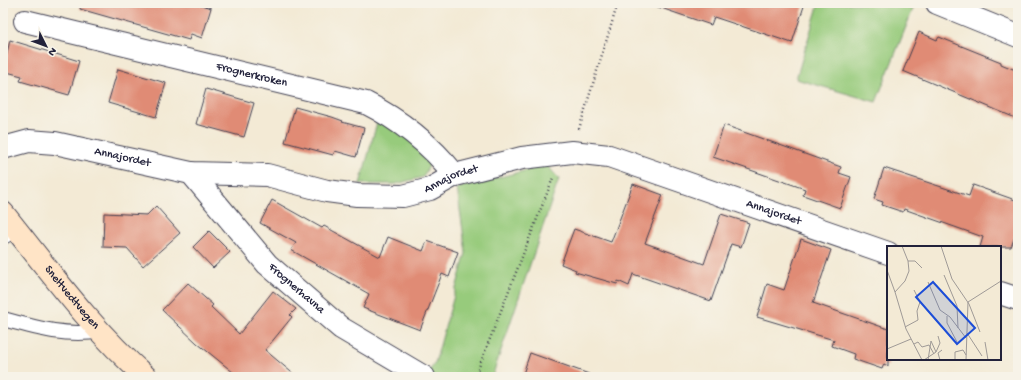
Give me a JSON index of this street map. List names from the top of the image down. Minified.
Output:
{"streets":{"main road":["Sneltvedtvegen"],"street":["Frognerkroken","Annajordet","Frognerhavna"]},"crossings":[["Frognerkroken","Annajordet"],["Annajordet","Frognerhavna"]],"north":"bottom right"}
